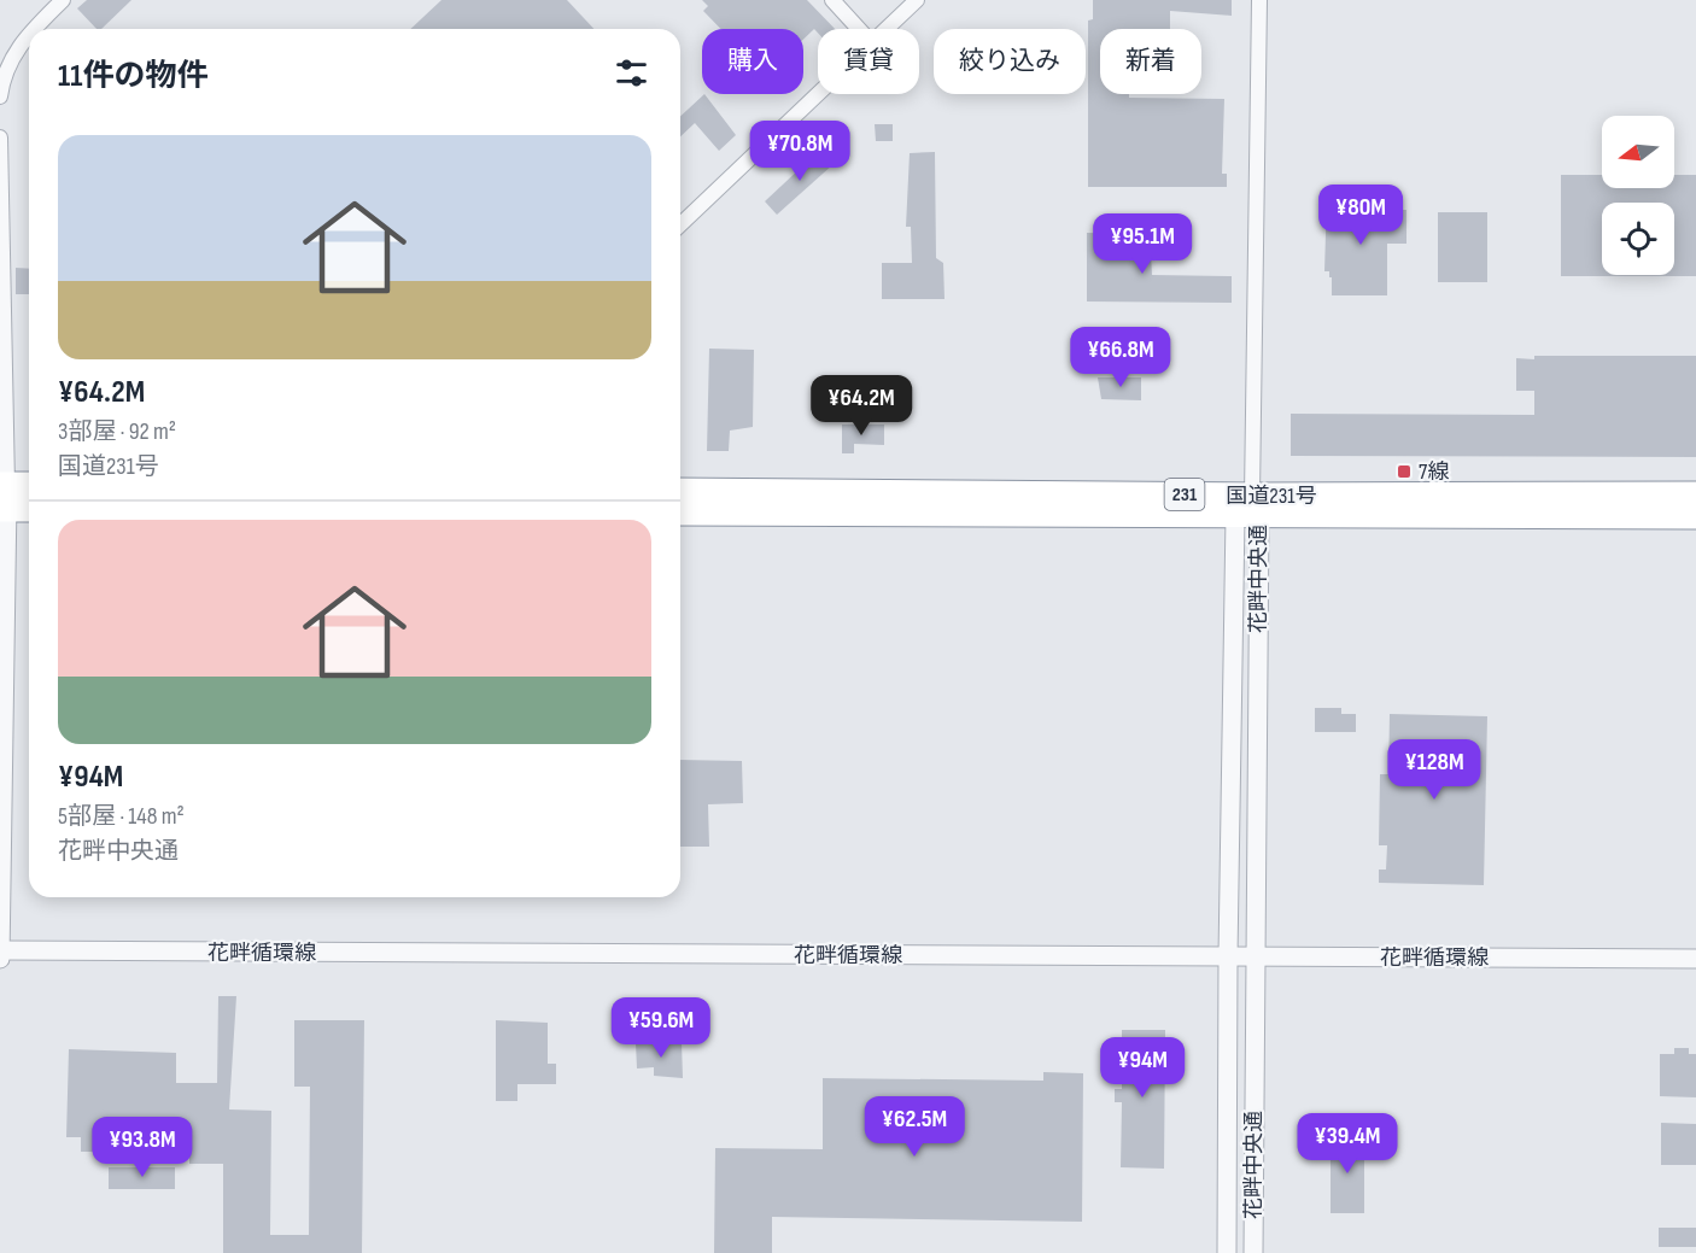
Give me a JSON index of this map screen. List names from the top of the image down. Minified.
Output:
{"streets":{"highway":["231","国道231号"],"street":["花畔中央通","花畔循環線"]},"crossings":[["国道231号","花畔中央通"],["花畔中央通","花畔循環線"]],"places":{"transit":["7線"]},"north":"left","page":{"chip":["購入","賃貸","絞り込み","新着"],"heading":"11件の物件","list":[{"name":"¥64.2M","note":"3部屋 · 92 m² · 国道231号"},{"name":"¥94M","note":"5部屋 · 148 m² · 花畔中央通"}],"price":["¥70.8M","¥80M","¥95.1M","¥66.8M","¥64.2M","¥128M","¥59.6M","¥94M","¥62.5M","¥39.4M","¥93.8M"]}}
